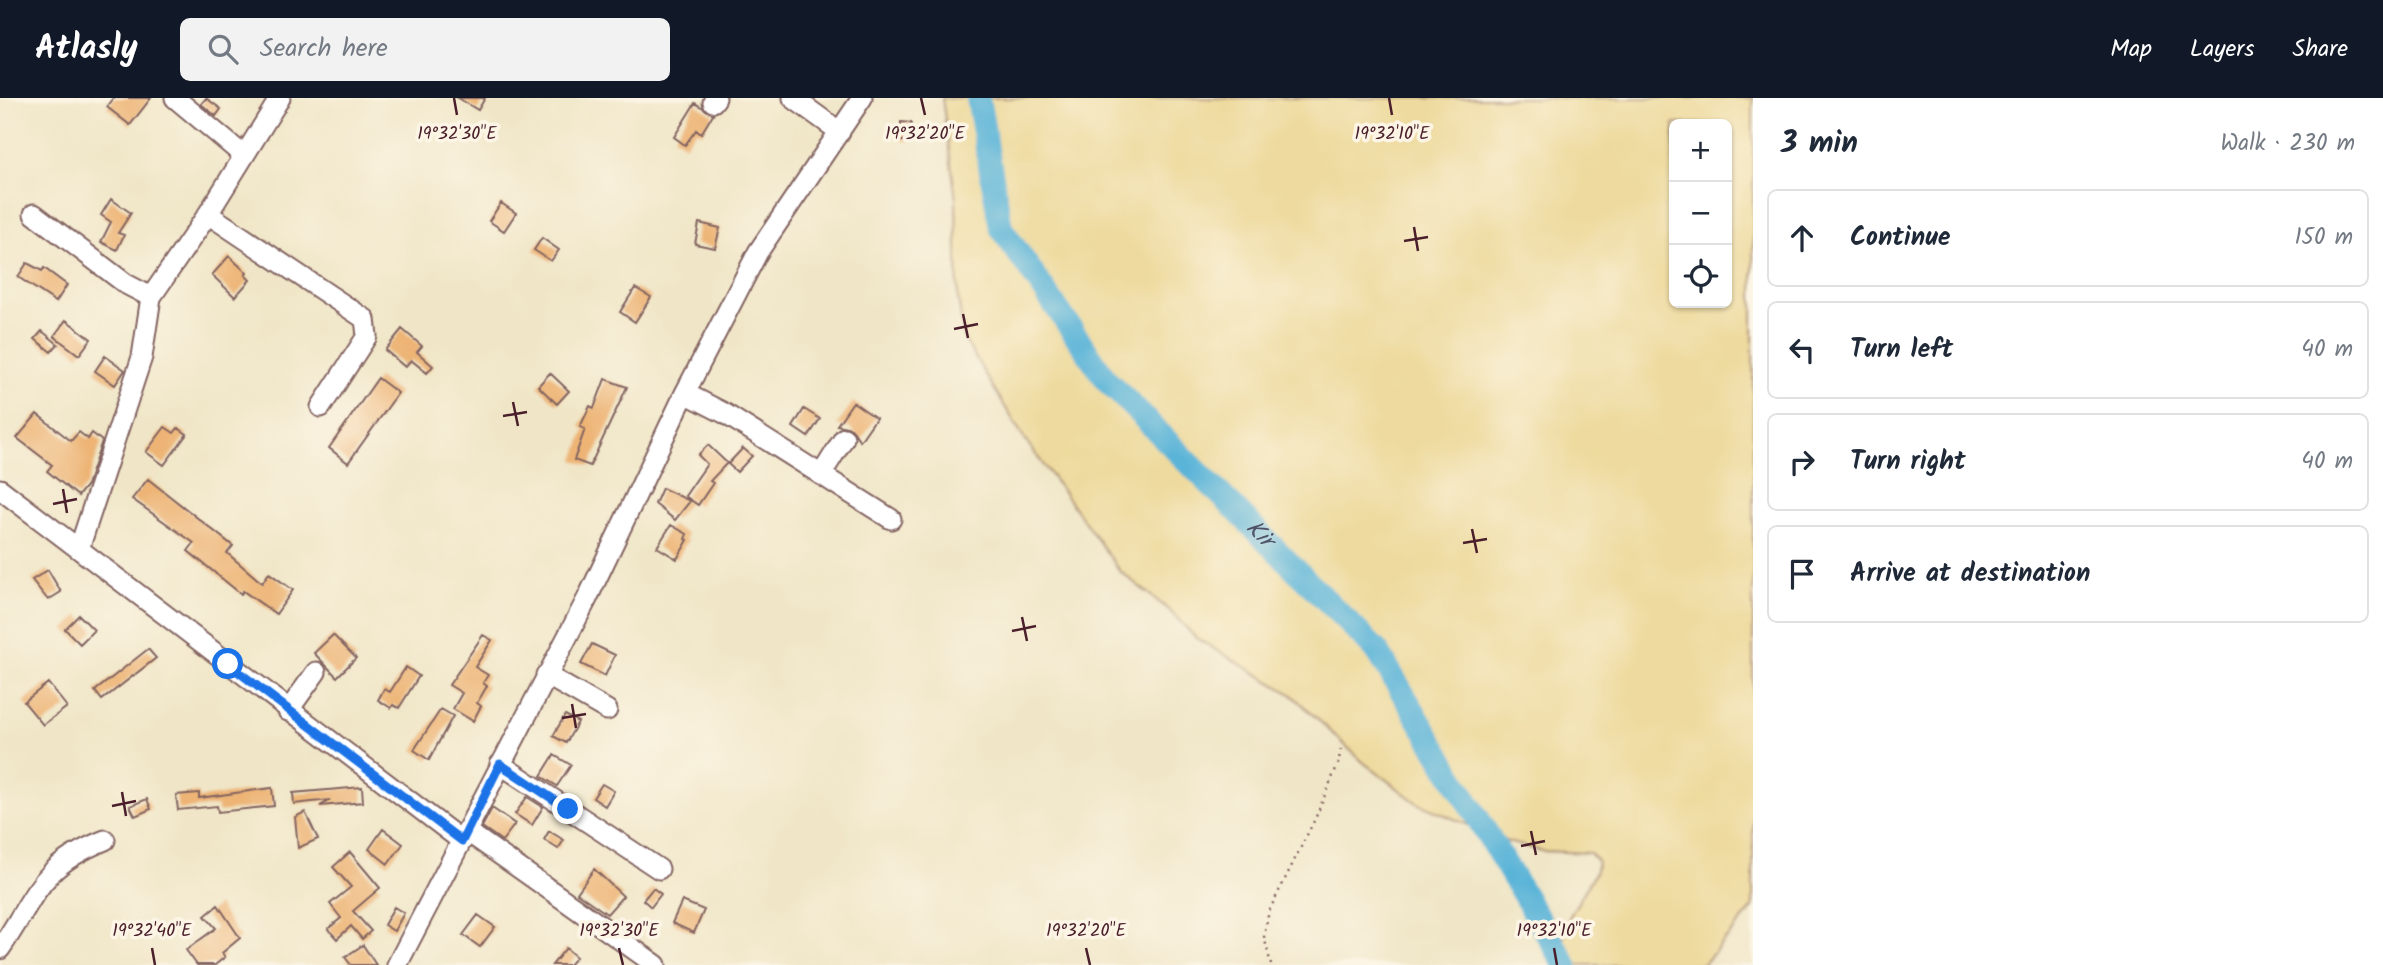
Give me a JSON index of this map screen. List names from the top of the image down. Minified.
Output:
{"water":["Kir"],"page":{"header":"Atlasly","search":"Search here","nav":["Map","Layers","Share"],"heading":["3 min","Walk · 230 m"],"map_buttons":["+","−"],"list":[["Continue","150 m"],["Turn left","40 m"],["Turn right","40 m"],"Arrive at destination"]},"coordinates":["19°32'30\"E","19°32'20\"E","19°32'10\"E","19°32'40\"E"]}
